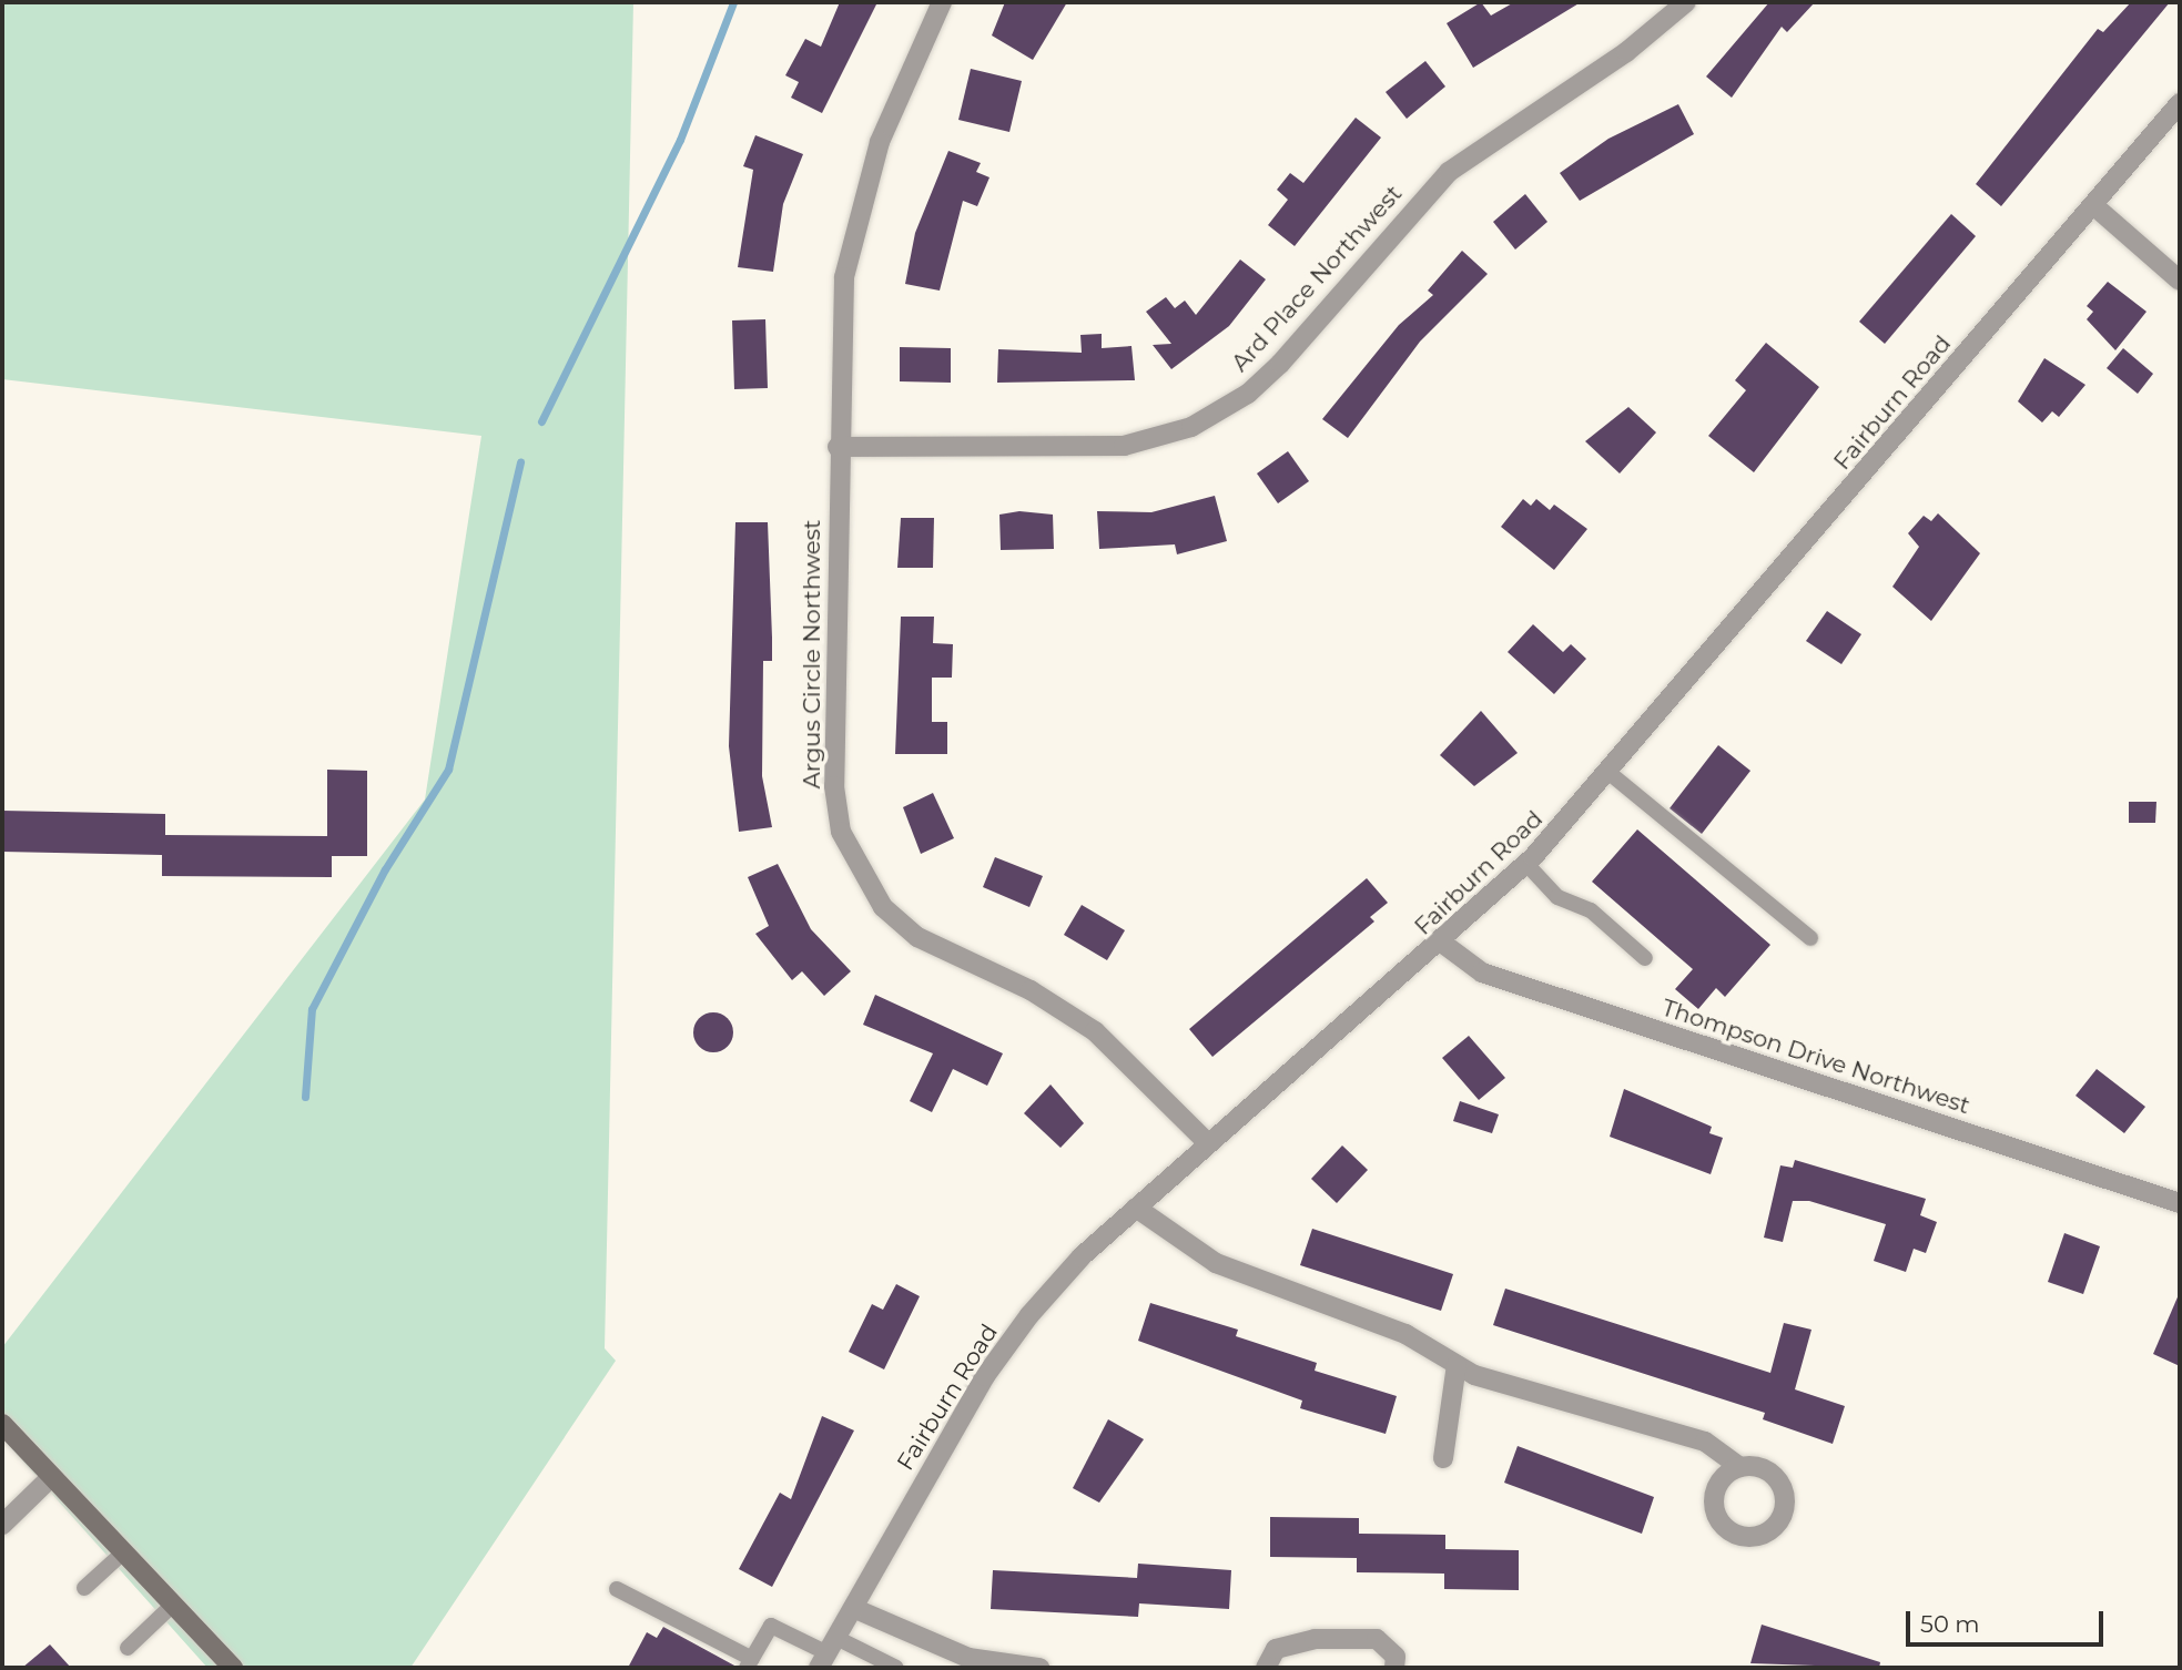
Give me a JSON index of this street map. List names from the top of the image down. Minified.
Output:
{"streets":{"street":["Ard Place Northwest","Fairburn Road","Argus Circle Northwest","Thompson Drive Northwest"]},"crossings":[["Ard Place Northwest","Argus Circle Northwest"],["Fairburn Road","Argus Circle Northwest"],["Fairburn Road","Thompson Drive Northwest"]],"scale_bar":"50 m"}
